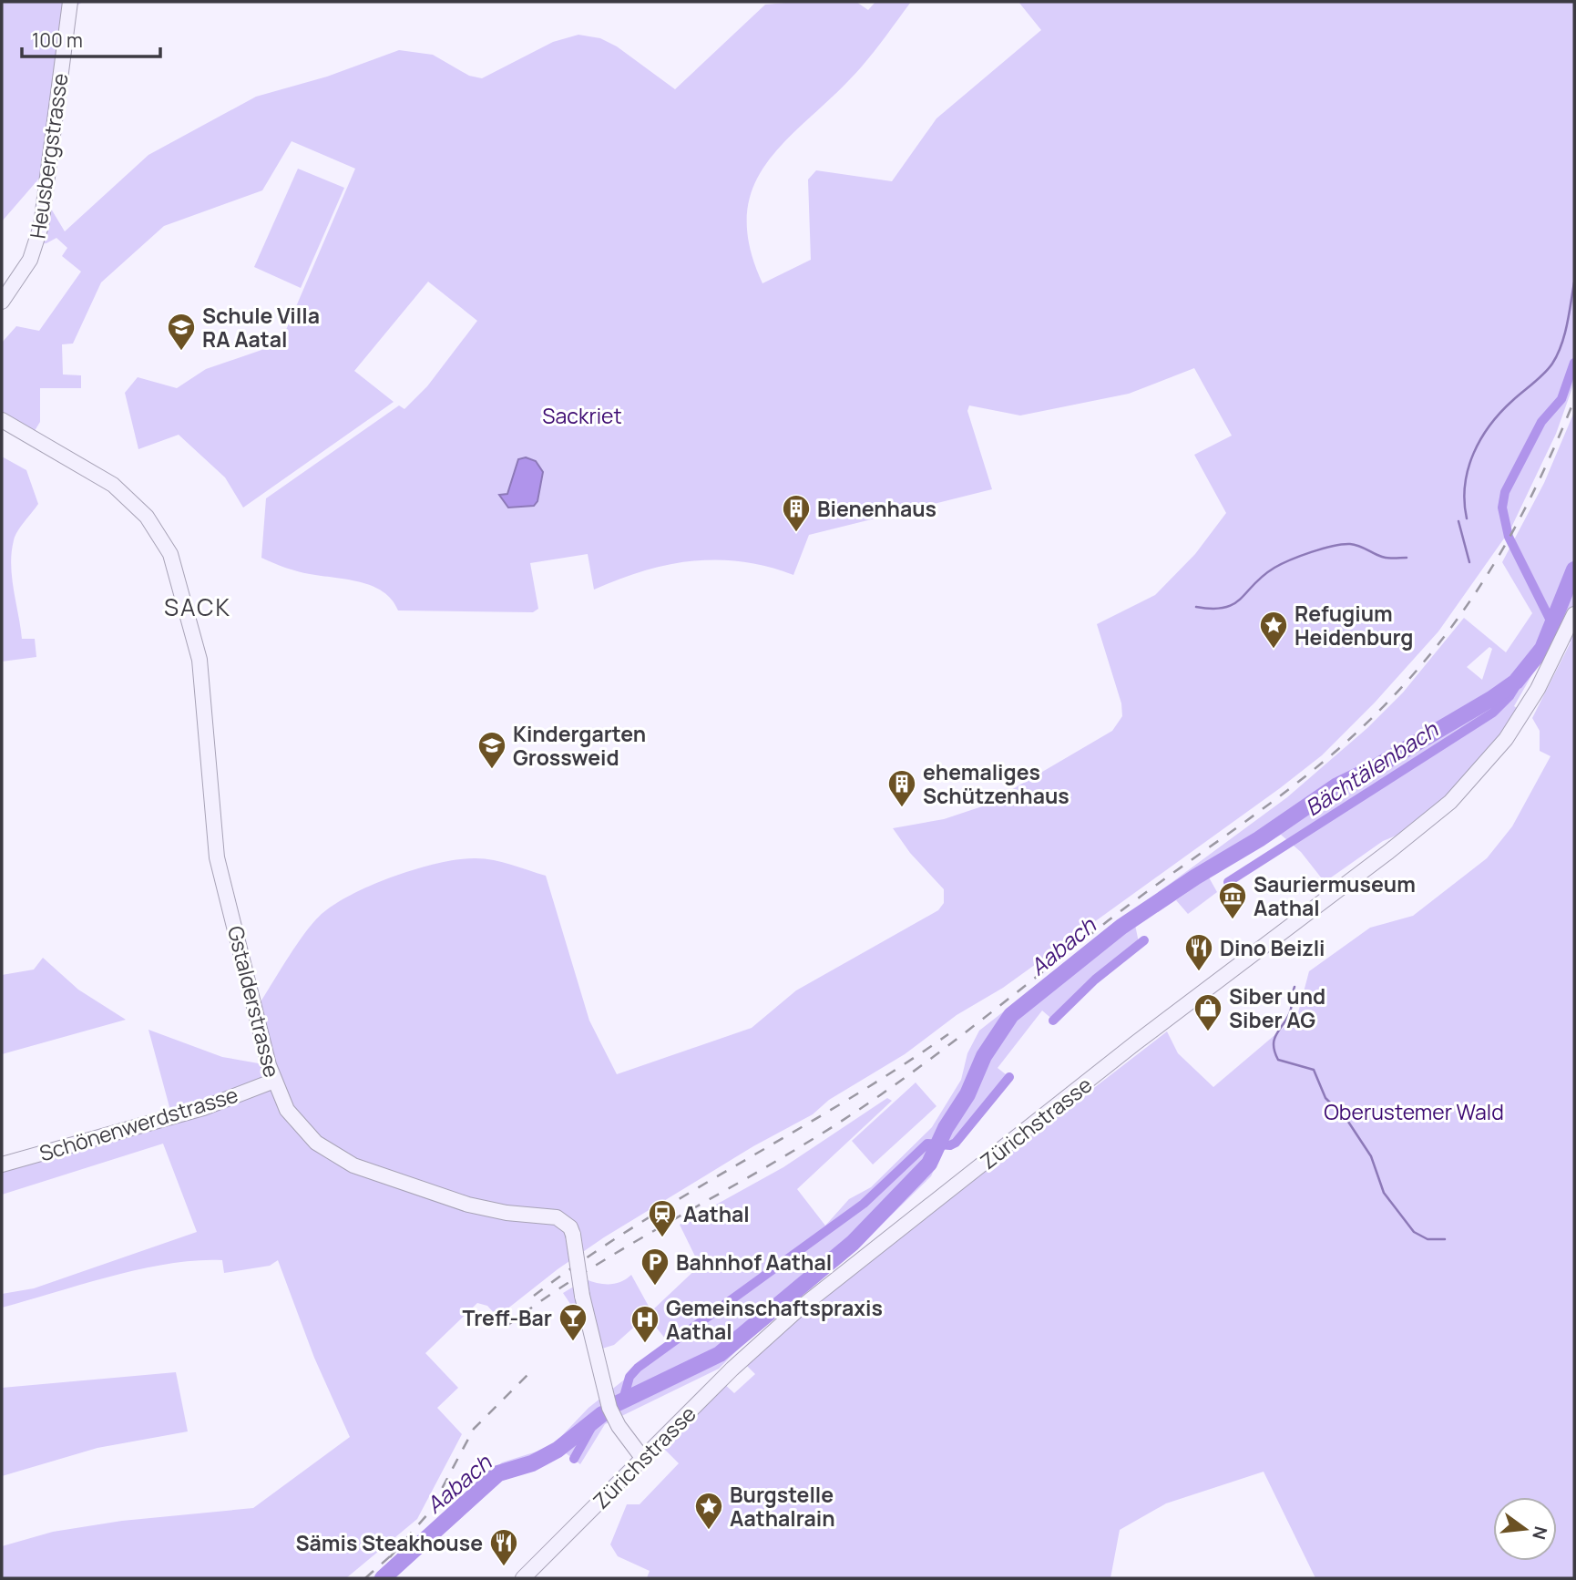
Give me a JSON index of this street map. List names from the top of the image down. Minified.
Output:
{"streets":{"street":["Heusbergstrasse","Gstalderstrasse","Zürichstrasse","Schönenwerdstrasse"]},"crossings":[["Gstalderstrasse","Zürichstrasse"],["Gstalderstrasse","Schönenwerdstrasse"]],"districts":["SACK"],"water":["Bächtälenbach","Aabach"],"parks":["Sackriet","Oberustemer Wald"],"places":{"school or university":["Schule Villa RA Aatal","Kindergarten Grossweid"],"building":["Bienenhaus","ehemaliges Schützenhaus"],"place":["Refugium Heidenburg","Burgstelle Aathalrain"],"museum":["Sauriermuseum Aathal"],"restaurant":["Dino Beizli","Sämis Steakhouse"],"shop":["Siber und Siber AG"],"station":["Aathal"],"parking":["Bahnhof Aathal"],"bar":["Treff-Bar"],"hospital":["Gemeinschaftspraxis Aathal"]},"scale_bar":"100 m","north":"right"}
